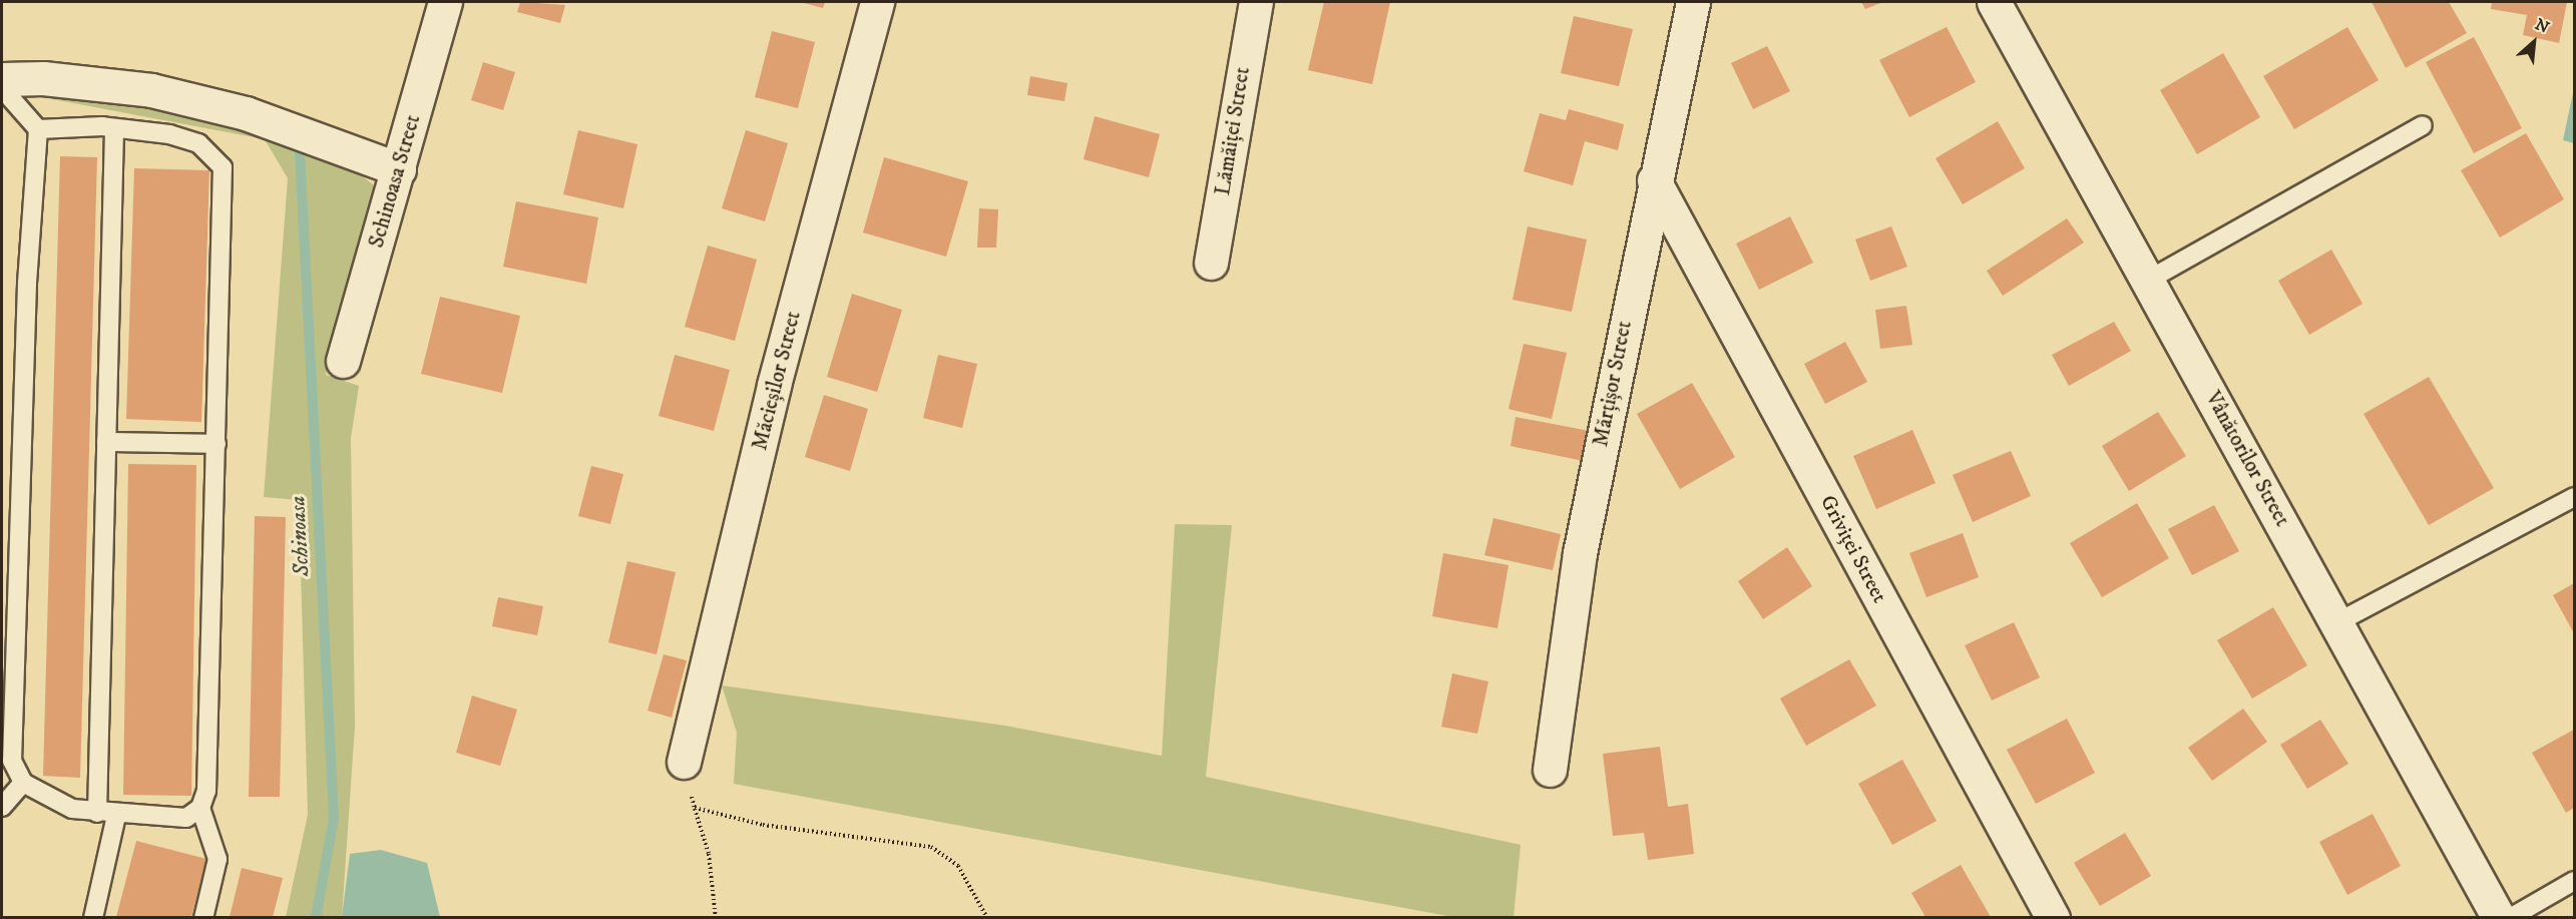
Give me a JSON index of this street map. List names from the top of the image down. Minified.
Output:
{"streets":{"street":["Lămăiței Street","Schinoasa Street","Măcieșilor Street","Mărțișor Street","Vânătorilor Street","Griviței Street"]},"crossings":[["Mărțișor Street","Griviței Street"]],"water":["Schinoasa"],"north":"top right"}
